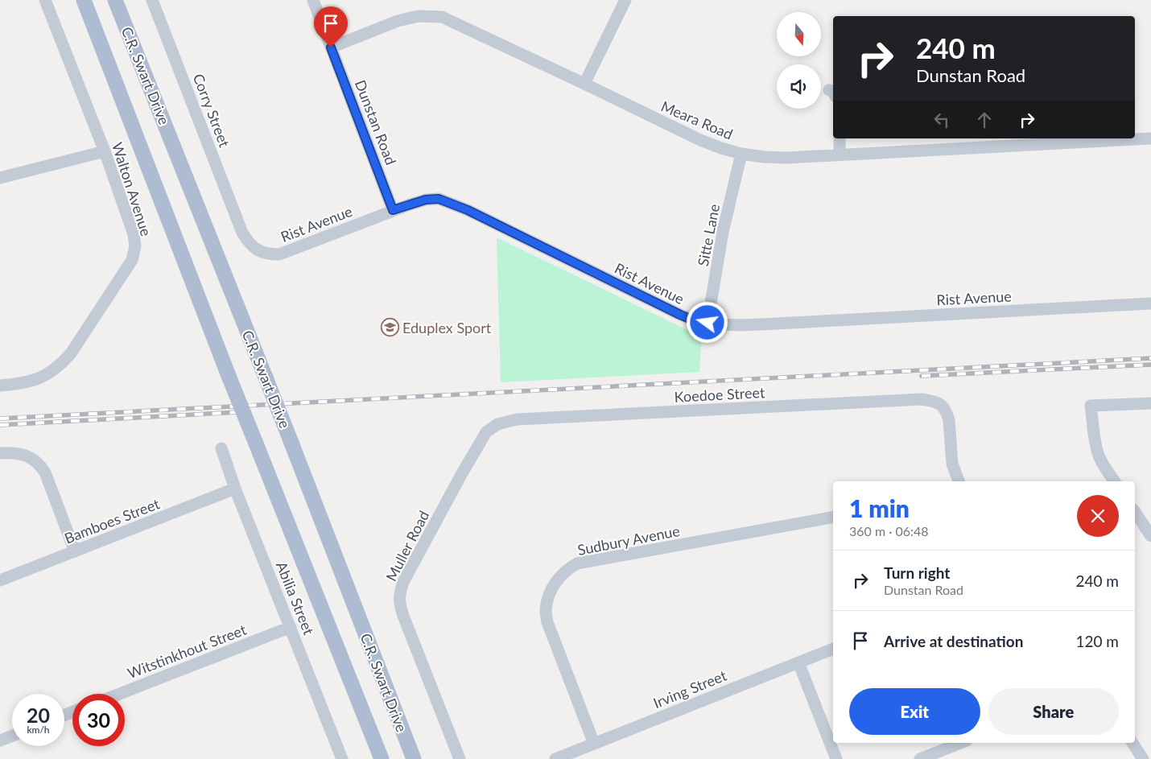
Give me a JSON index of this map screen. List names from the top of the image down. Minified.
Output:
{"streets":{"main road":["C.R. Swart Drive"],"street":["Corry Street","Meara Road","Dunstan Road","Walton Avenue","Rist Avenue","Sitte Lane","Koedoe Street","Bamboes Street","Sudbury Avenue","Muller Road","Abilia Street","Witstinkhout Street","Irving Street"]},"crossings":[["Corry Street","Rist Avenue"],["Meara Road","Dunstan Road"],["Meara Road","Sitte Lane"],["Dunstan Road","Rist Avenue"],["Rist Avenue","Sitte Lane"],["Koedoe Street","Muller Road"],["Bamboes Street","Abilia Street"],["Sudbury Avenue","Irving Street"],["Abilia Street","Witstinkhout Street"]],"places":{"school or university":["Eduplex Sport"]},"north":"bottom","page":{"turn":["240 m","Dunstan Road"],"heading":["1 min","360 m · 06:48"],"list":[{"name":"Turn right","note":"Dunstan Road","value":"240 m"},{"name":"Arrive at destination","value":"120 m"}],"buttons":["Exit","Share"],"speed":"20 km/h","limit":"30"}}
